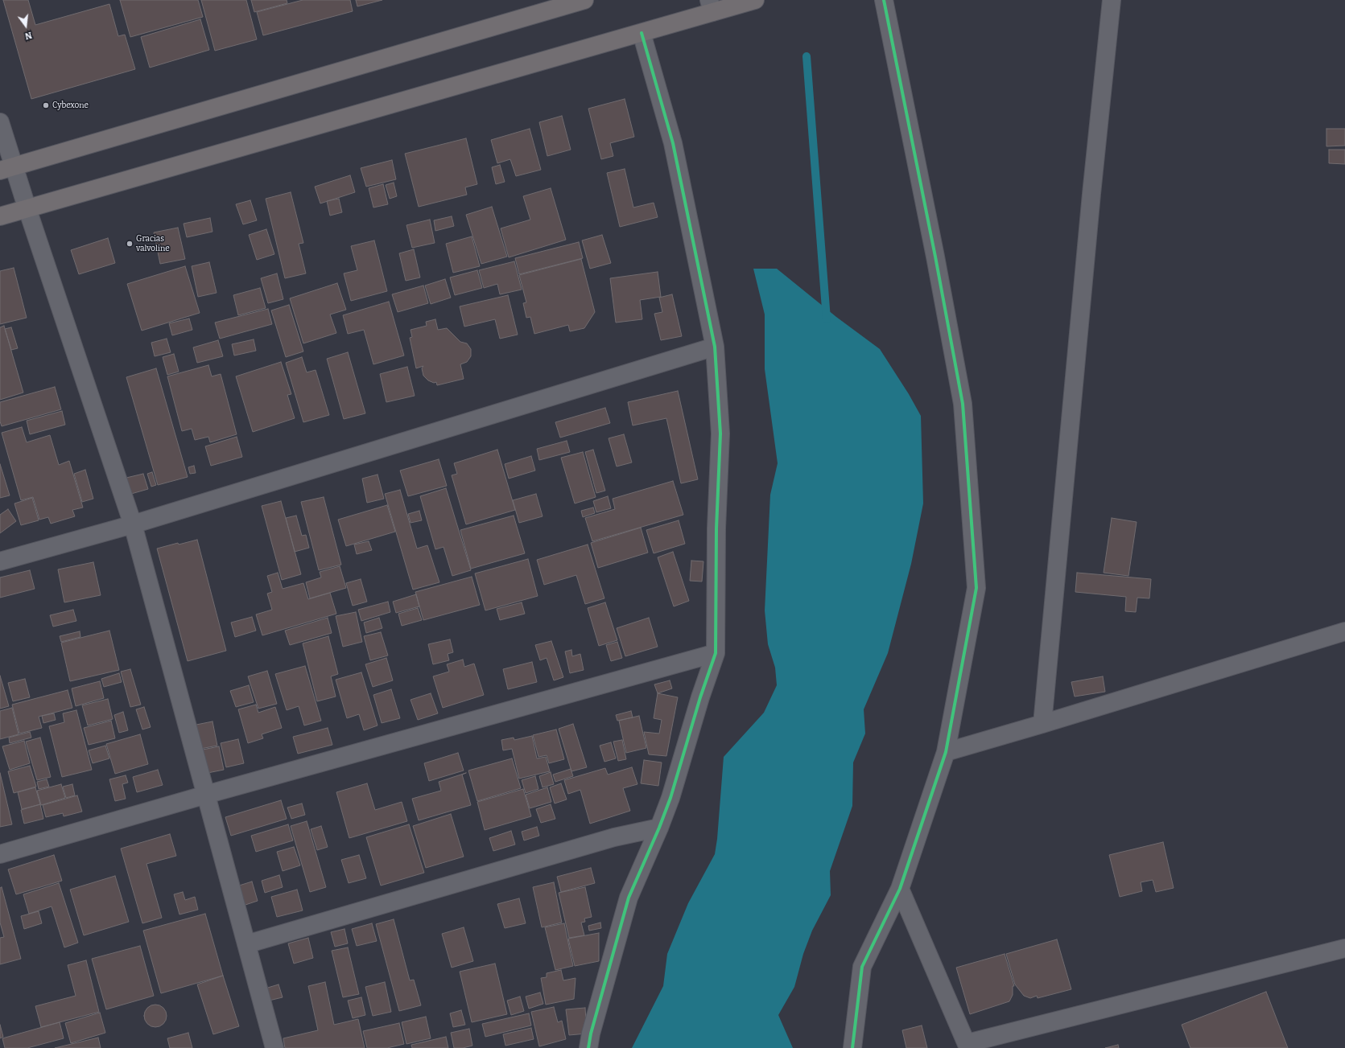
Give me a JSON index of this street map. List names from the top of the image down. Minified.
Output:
{"places":["Cybexone","Gracias valvoline"],"north":"bottom"}
